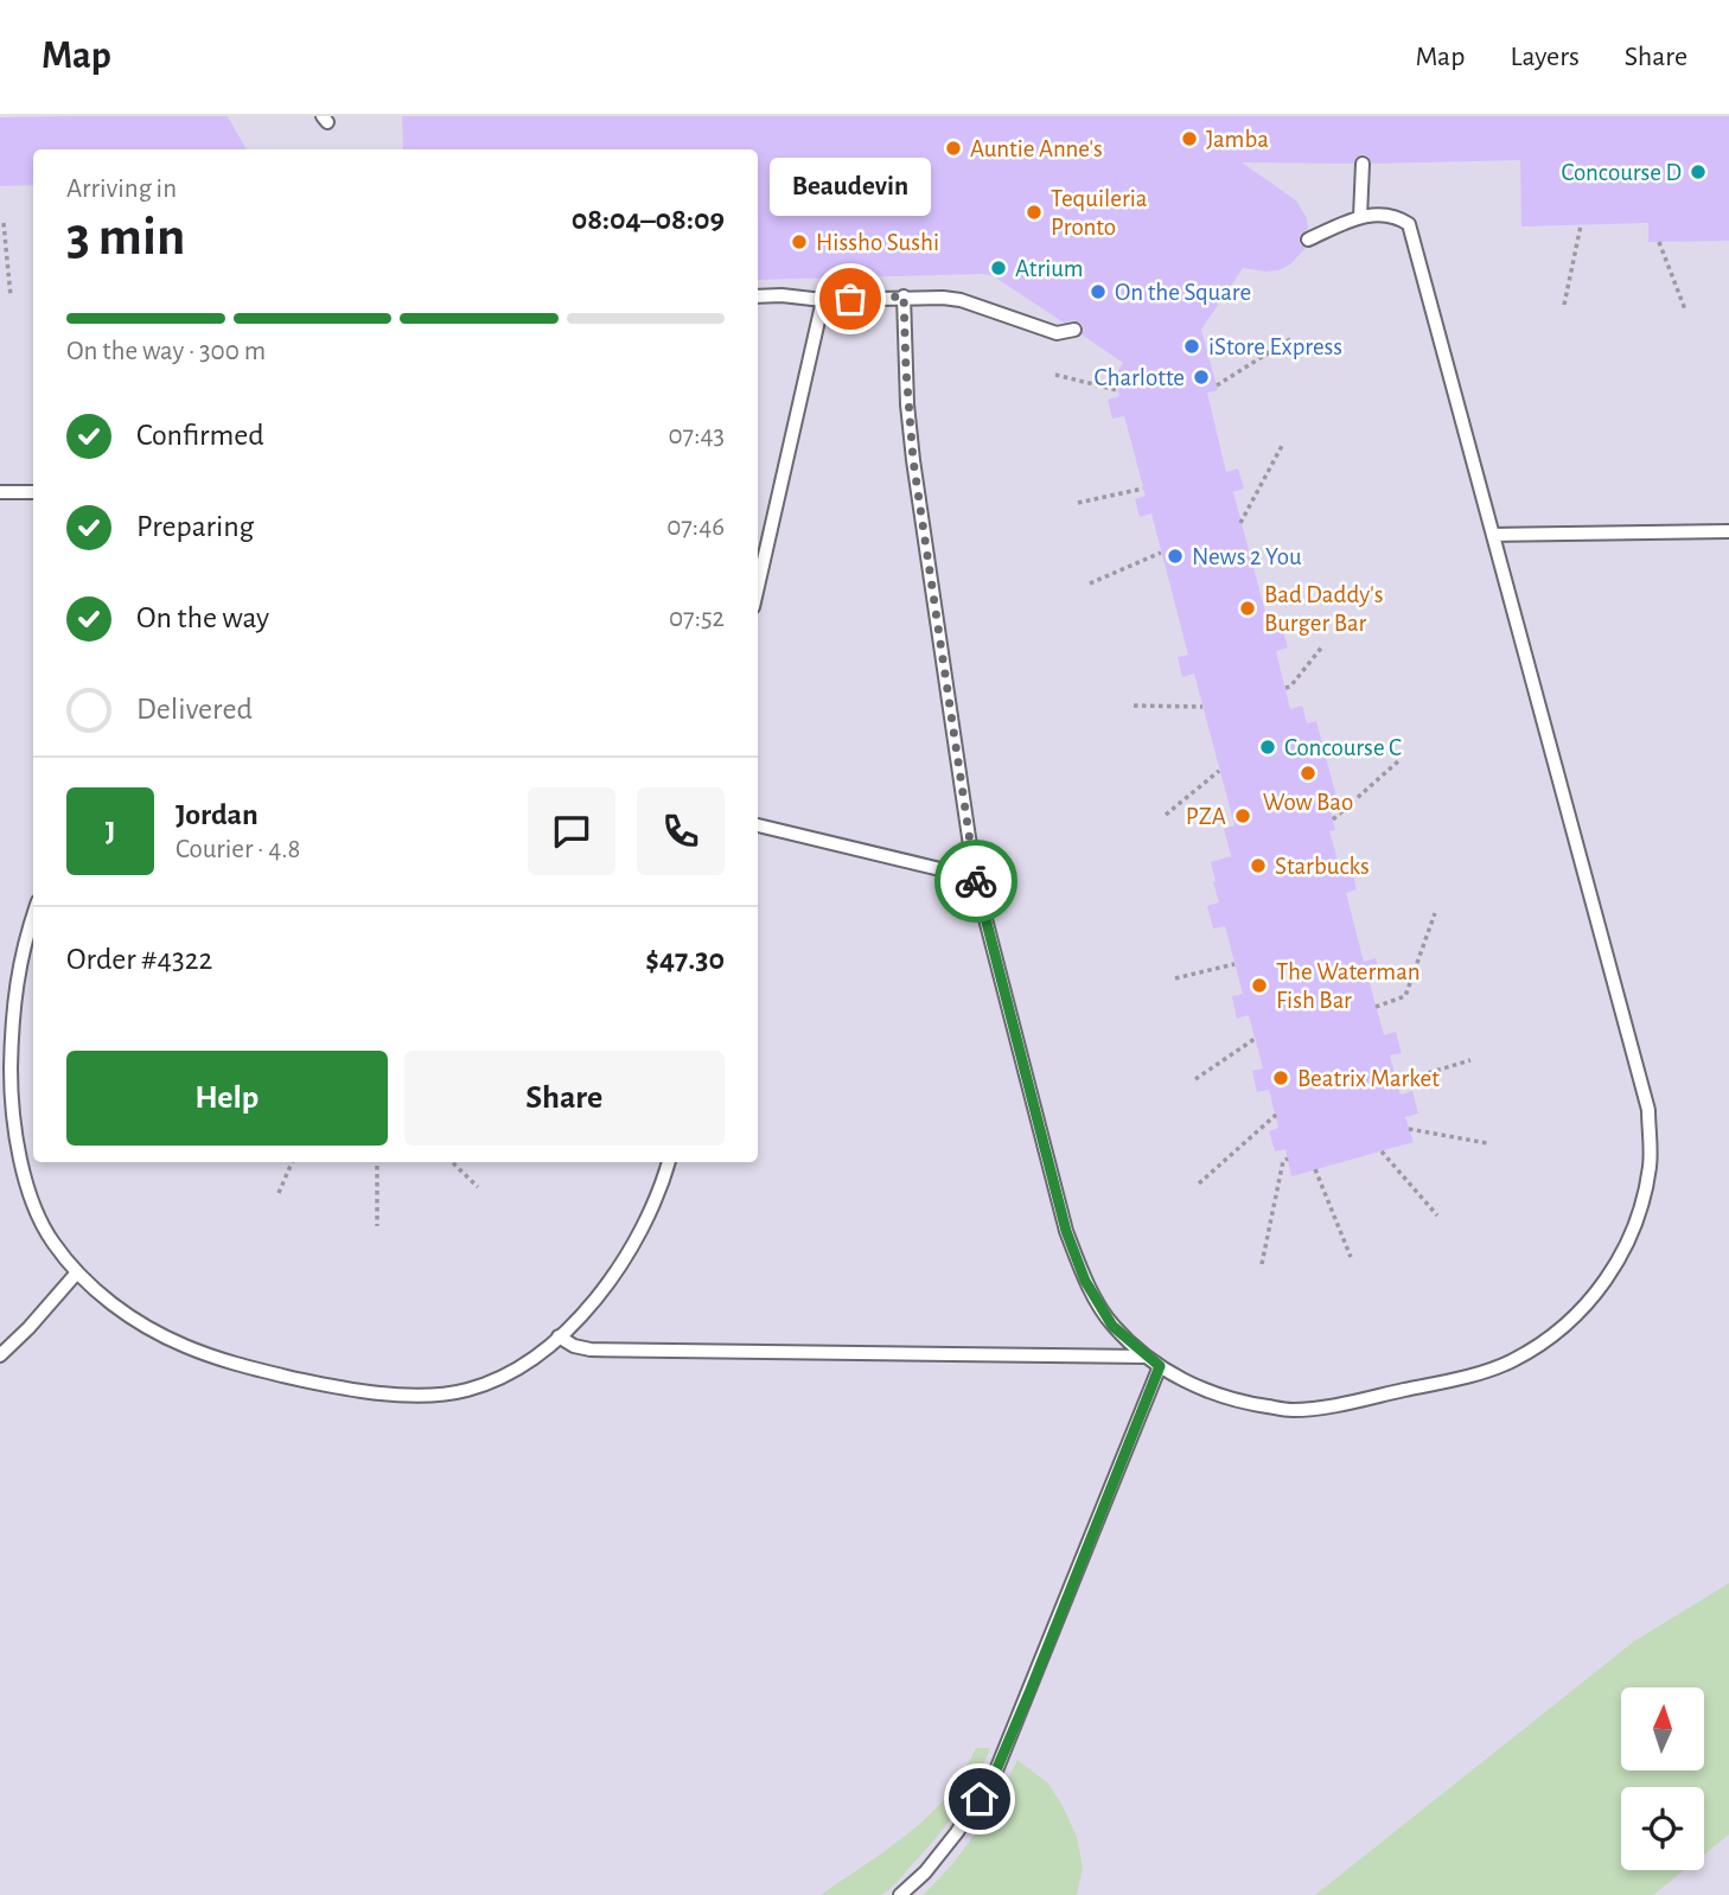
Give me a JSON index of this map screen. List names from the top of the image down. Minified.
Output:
{"places":["Jamba","Auntie Anne's","Concourse D","Tequileria Pronto","Hissho Sushi","Atrium","On the Square","Beaudevin","iStore Express","Charlotte","News 2 You","Bad Daddy's Burger Bar","Concourse C","Wow Bao","PZA","Starbucks","The Waterman Fish Bar","Beatrix Market"],"north":"top","page":{"header":"Map","nav":["Map","Layers","Share"],"heading":["3 min","Arriving in","08:04–08:09"],"panel":["Jordan","Courier · 4.8","Order #4322","$47.30"],"bubble":"Beaudevin","bar":"On the way · 300 m","list":[["Confirmed","07:43"],["Preparing","07:46"],["On the way","07:52"],"Delivered"],"round":"J","buttons":["Help","Share"]}}
